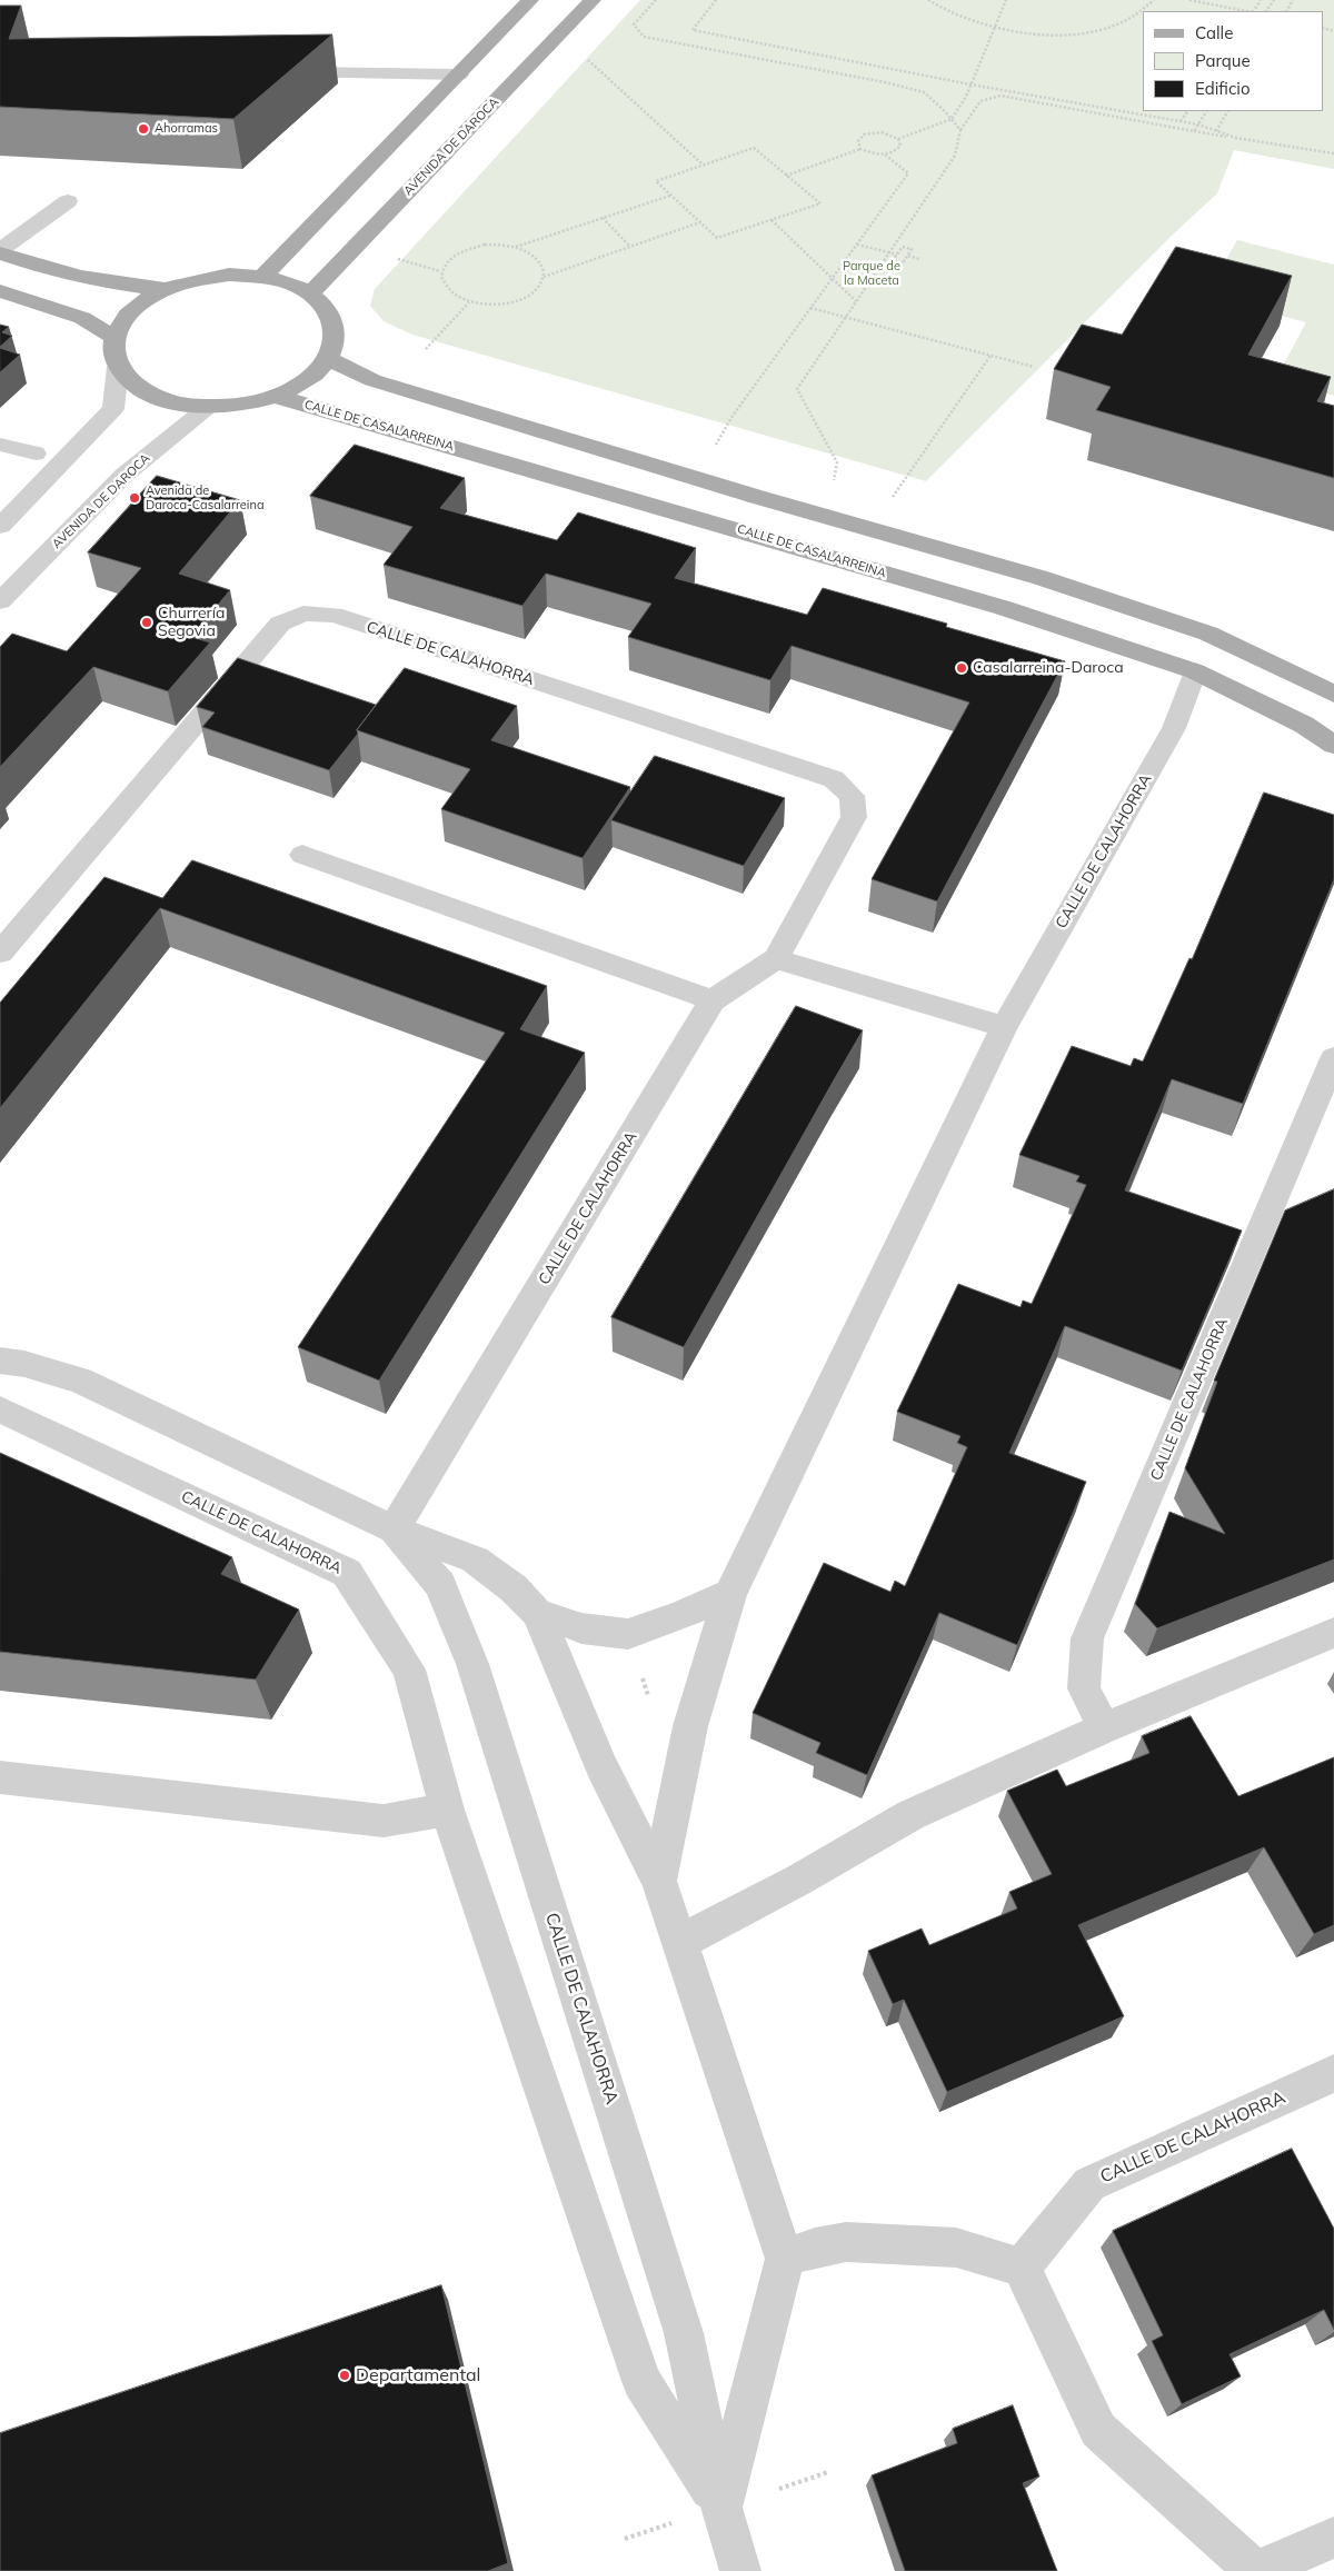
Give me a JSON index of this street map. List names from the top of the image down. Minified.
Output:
{"streets":{"main road":["AVENIDA DE DAROCA","CALLE DE CASALARREINA"],"street":["CALLE DE CALAHORRA"]},"crossings":[["AVENIDA DE DAROCA","CALLE DE CASALARREINA"],["CALLE DE CASALARREINA","CALLE DE CALAHORRA"]],"parks":["Parque de la Maceta"],"places":["Ahorramas","Avenida de Daroca-Casalarreina","Churrería Segovia","Casalarreina-Daroca","Departamental"],"legend":["Calle","Parque","Edificio"]}
